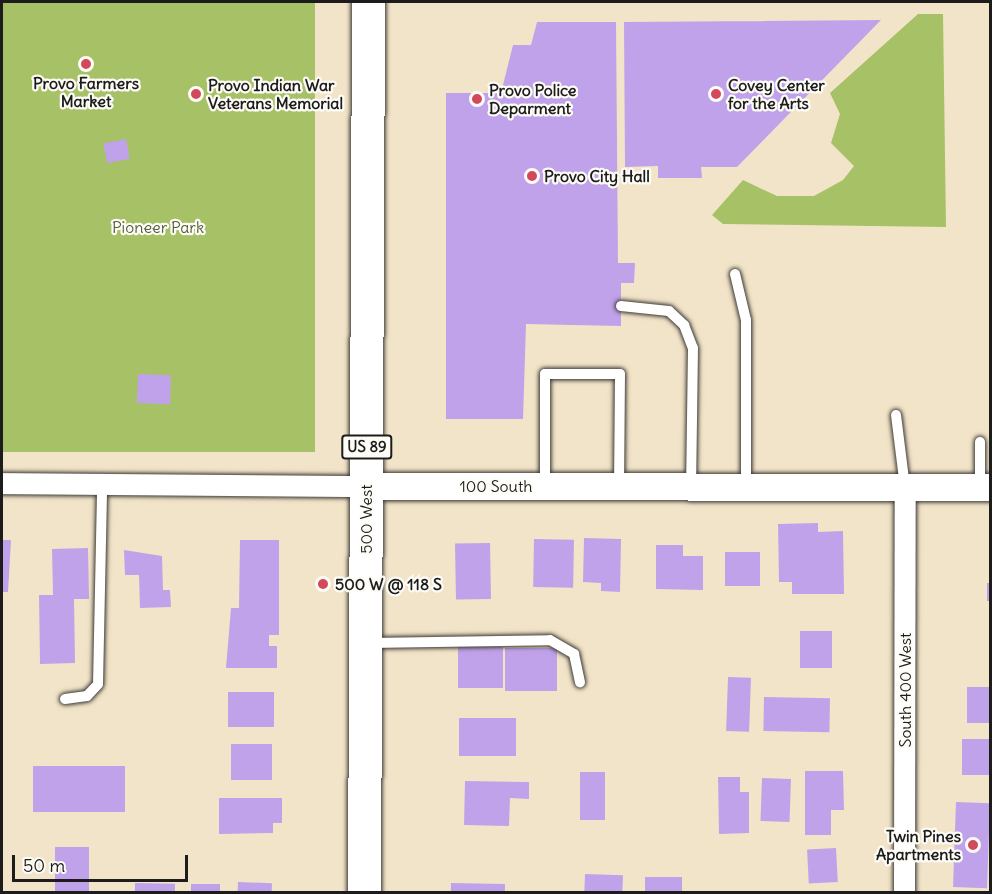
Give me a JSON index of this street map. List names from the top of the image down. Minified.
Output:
{"streets":{"main road":["US 89","500 West"],"street":["100 South","South 400 West"]},"crossings":[["100 South","500 West"],["100 South","South 400 West"]],"parks":["Pioneer Park"],"places":["Provo Farmers Market","Provo Indian War Veterans Memorial","Covey Center for the Arts","Provo Police Deparment","Provo City Hall","500 W @ 118 S","Twin Pines Apartments"],"scale_bar":"50 m"}
